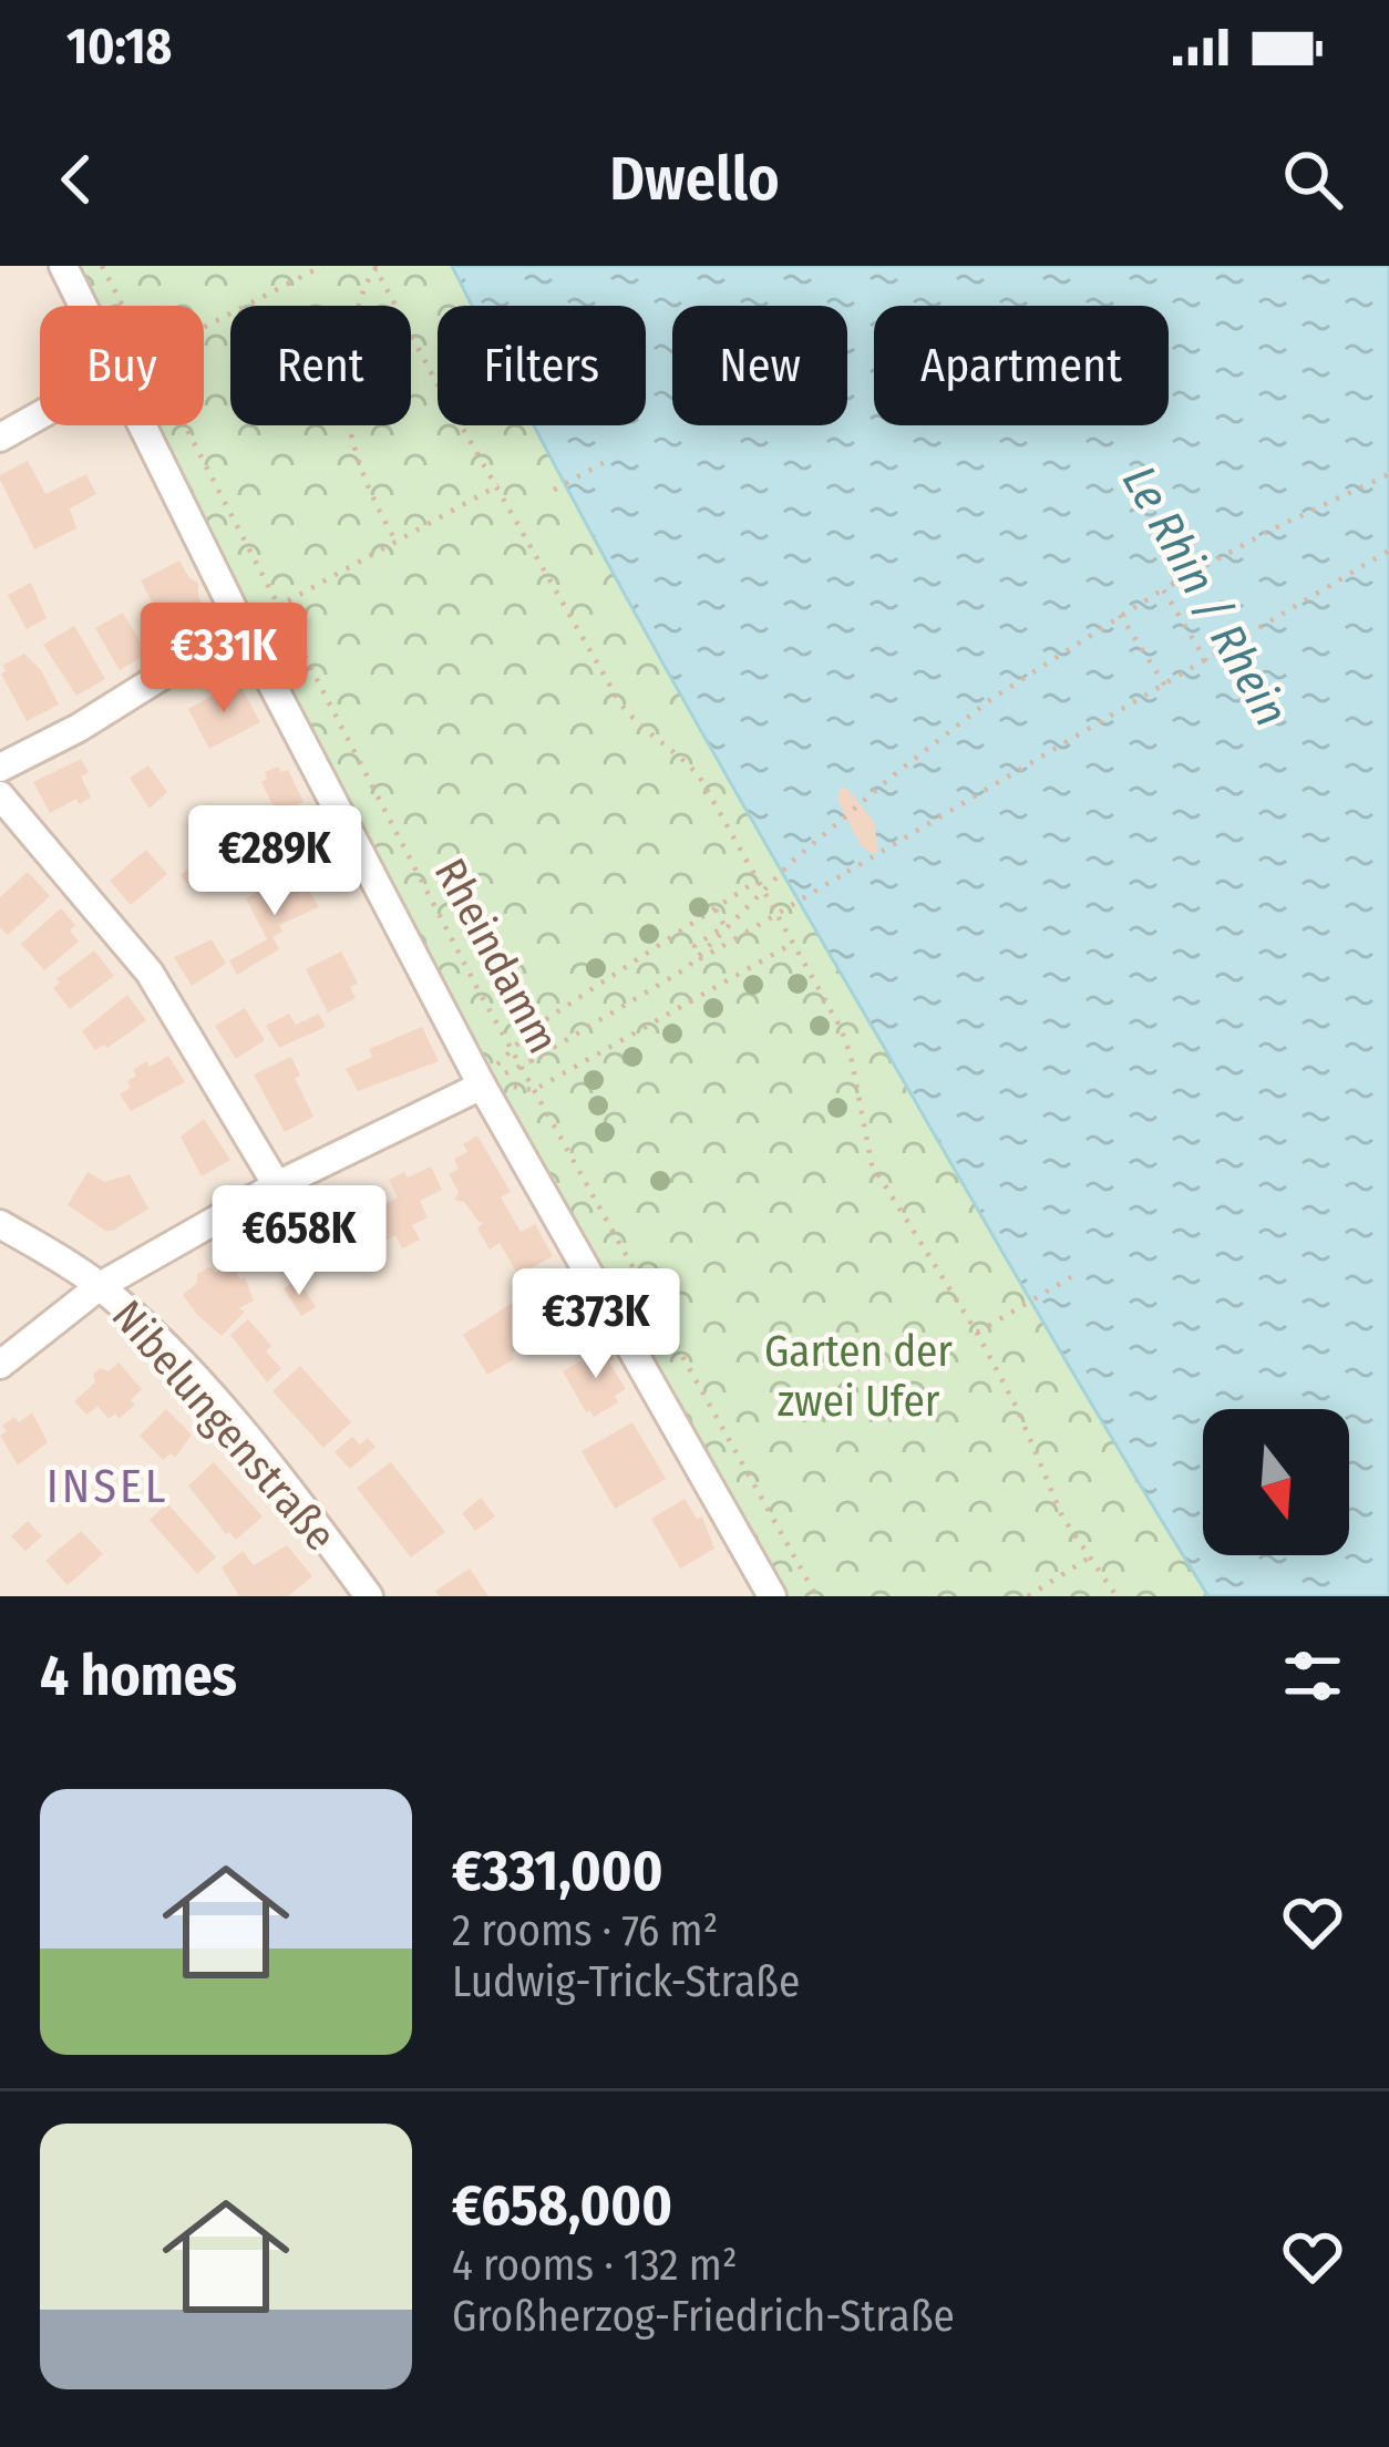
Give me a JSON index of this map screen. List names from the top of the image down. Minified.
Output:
{"streets":{"street":["Nibelungenstraße"],"path":["Rheindamm"]},"districts":["INSEL"],"water":["Le Rhin / Rhein"],"parks":["Garten der zwei Ufer"],"north":"bottom","page":{"status":"10:18","header":"Dwello","chip":["Buy","Rent","Filters","New","Apartment"],"price":["€331K","€289K","€658K","€373K"],"heading":"4 homes","list":[{"name":"€331,000","note":"2 rooms · 76 m² · Ludwig-Trick-Straße"},{"name":"€658,000","note":"4 rooms · 132 m² · Großherzog-Friedrich-Straße"}]}}
